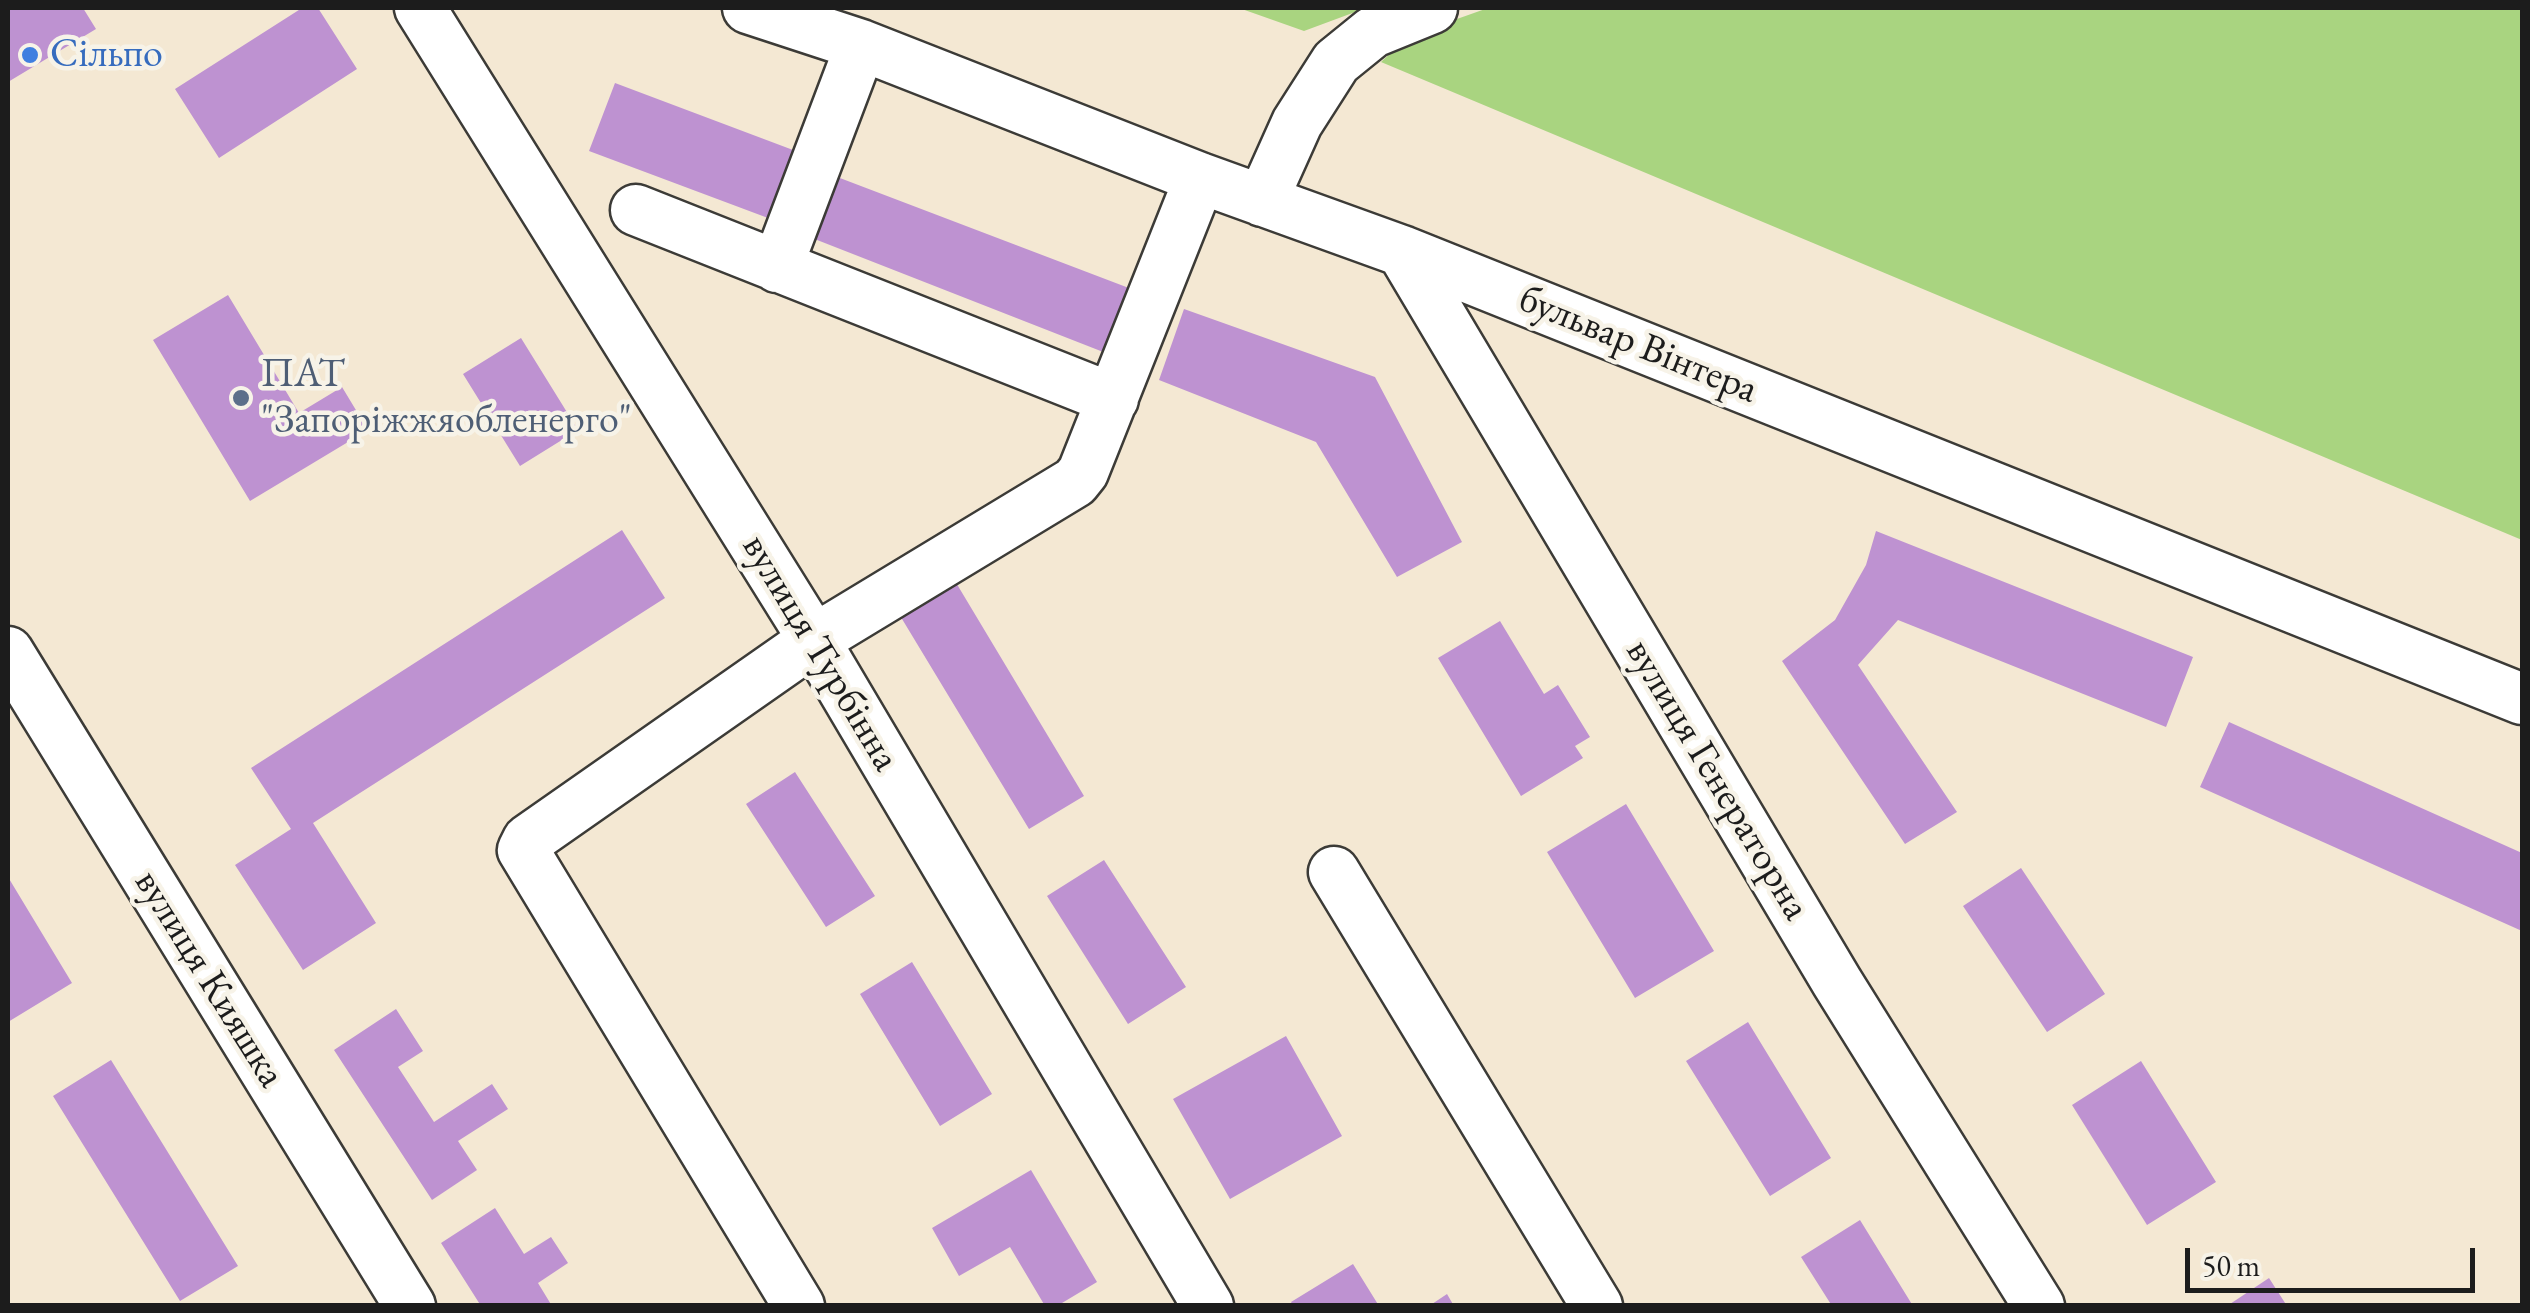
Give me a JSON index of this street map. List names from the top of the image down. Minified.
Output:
{"streets":{"street":["бульвар Вінтера","вулиця Турбінна","вулиця Генераторна","вулиця Кияшка"]},"crossings":[["бульвар Вінтера","вулиця Генераторна"]],"places":["Сільпо","ПАТ \"Запоріжжяобленерго\""],"scale_bar":"50 m"}
